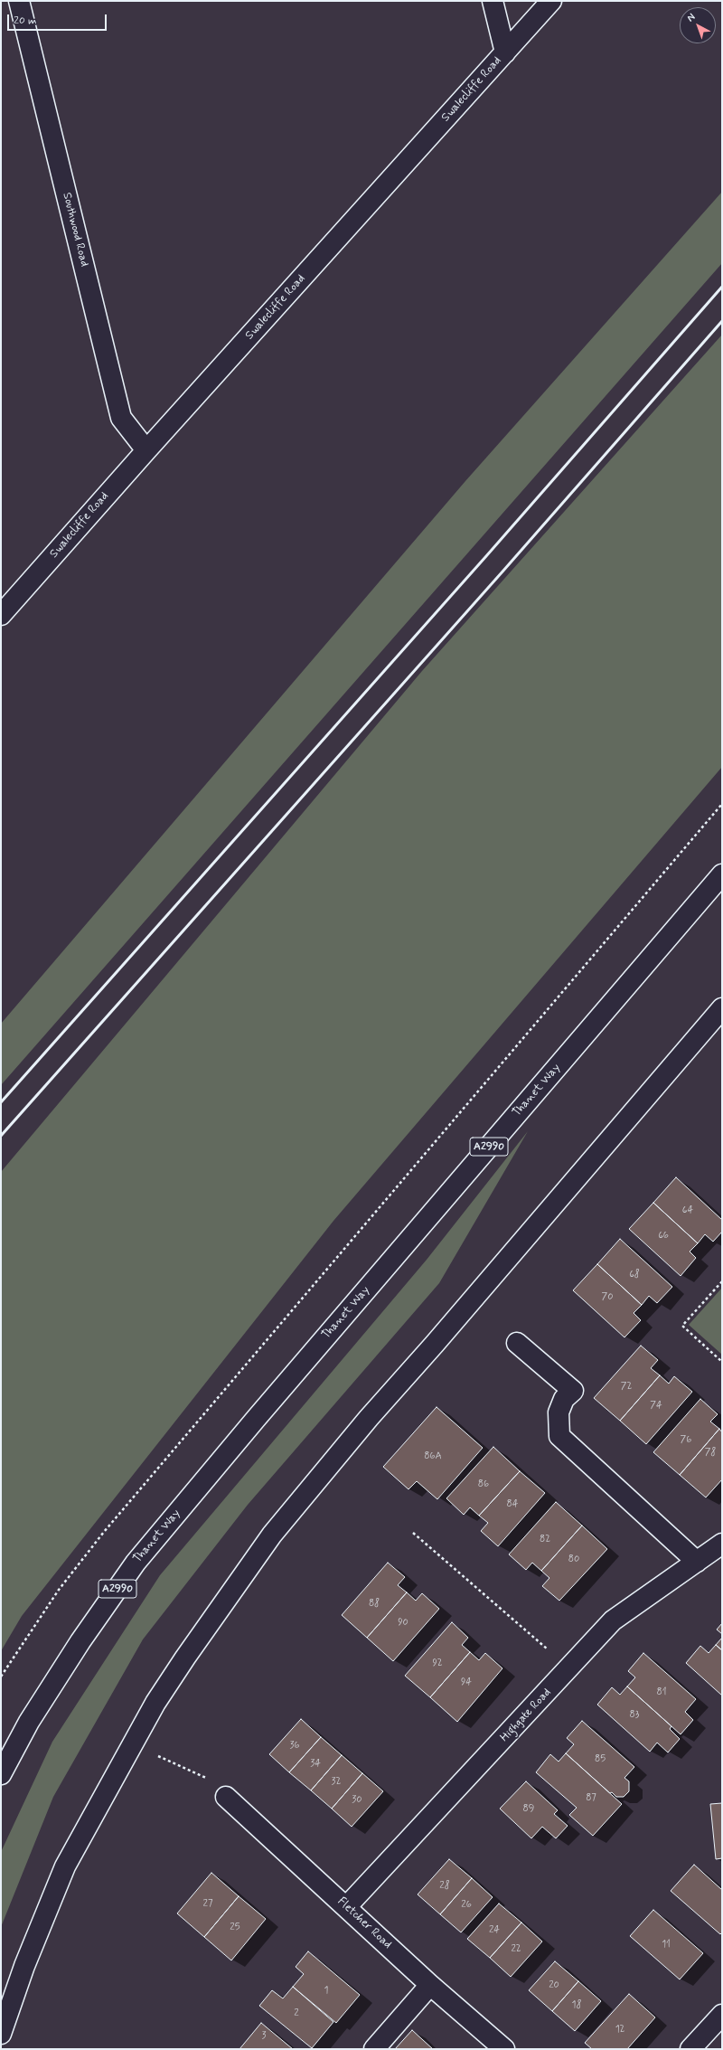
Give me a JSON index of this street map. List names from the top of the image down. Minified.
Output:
{"streets":{"street":["Swalecliffe Road","Southwood Road","Thanet Way","A2990","Highgate Road","Fletcher Road"]},"crossings":[["Swalecliffe Road","Southwood Road"],["Highgate Road","Fletcher Road"]],"house_numbers":["64","66","68","70","72","74","76","78","86A","86","84","82","80","88","90","92","94","81","83","36","85","34","32","87","30","89","28","27","26","25","24","11","22","20","1","18","2","12","3"],"scale_bar":"20 m","north":"top left"}
